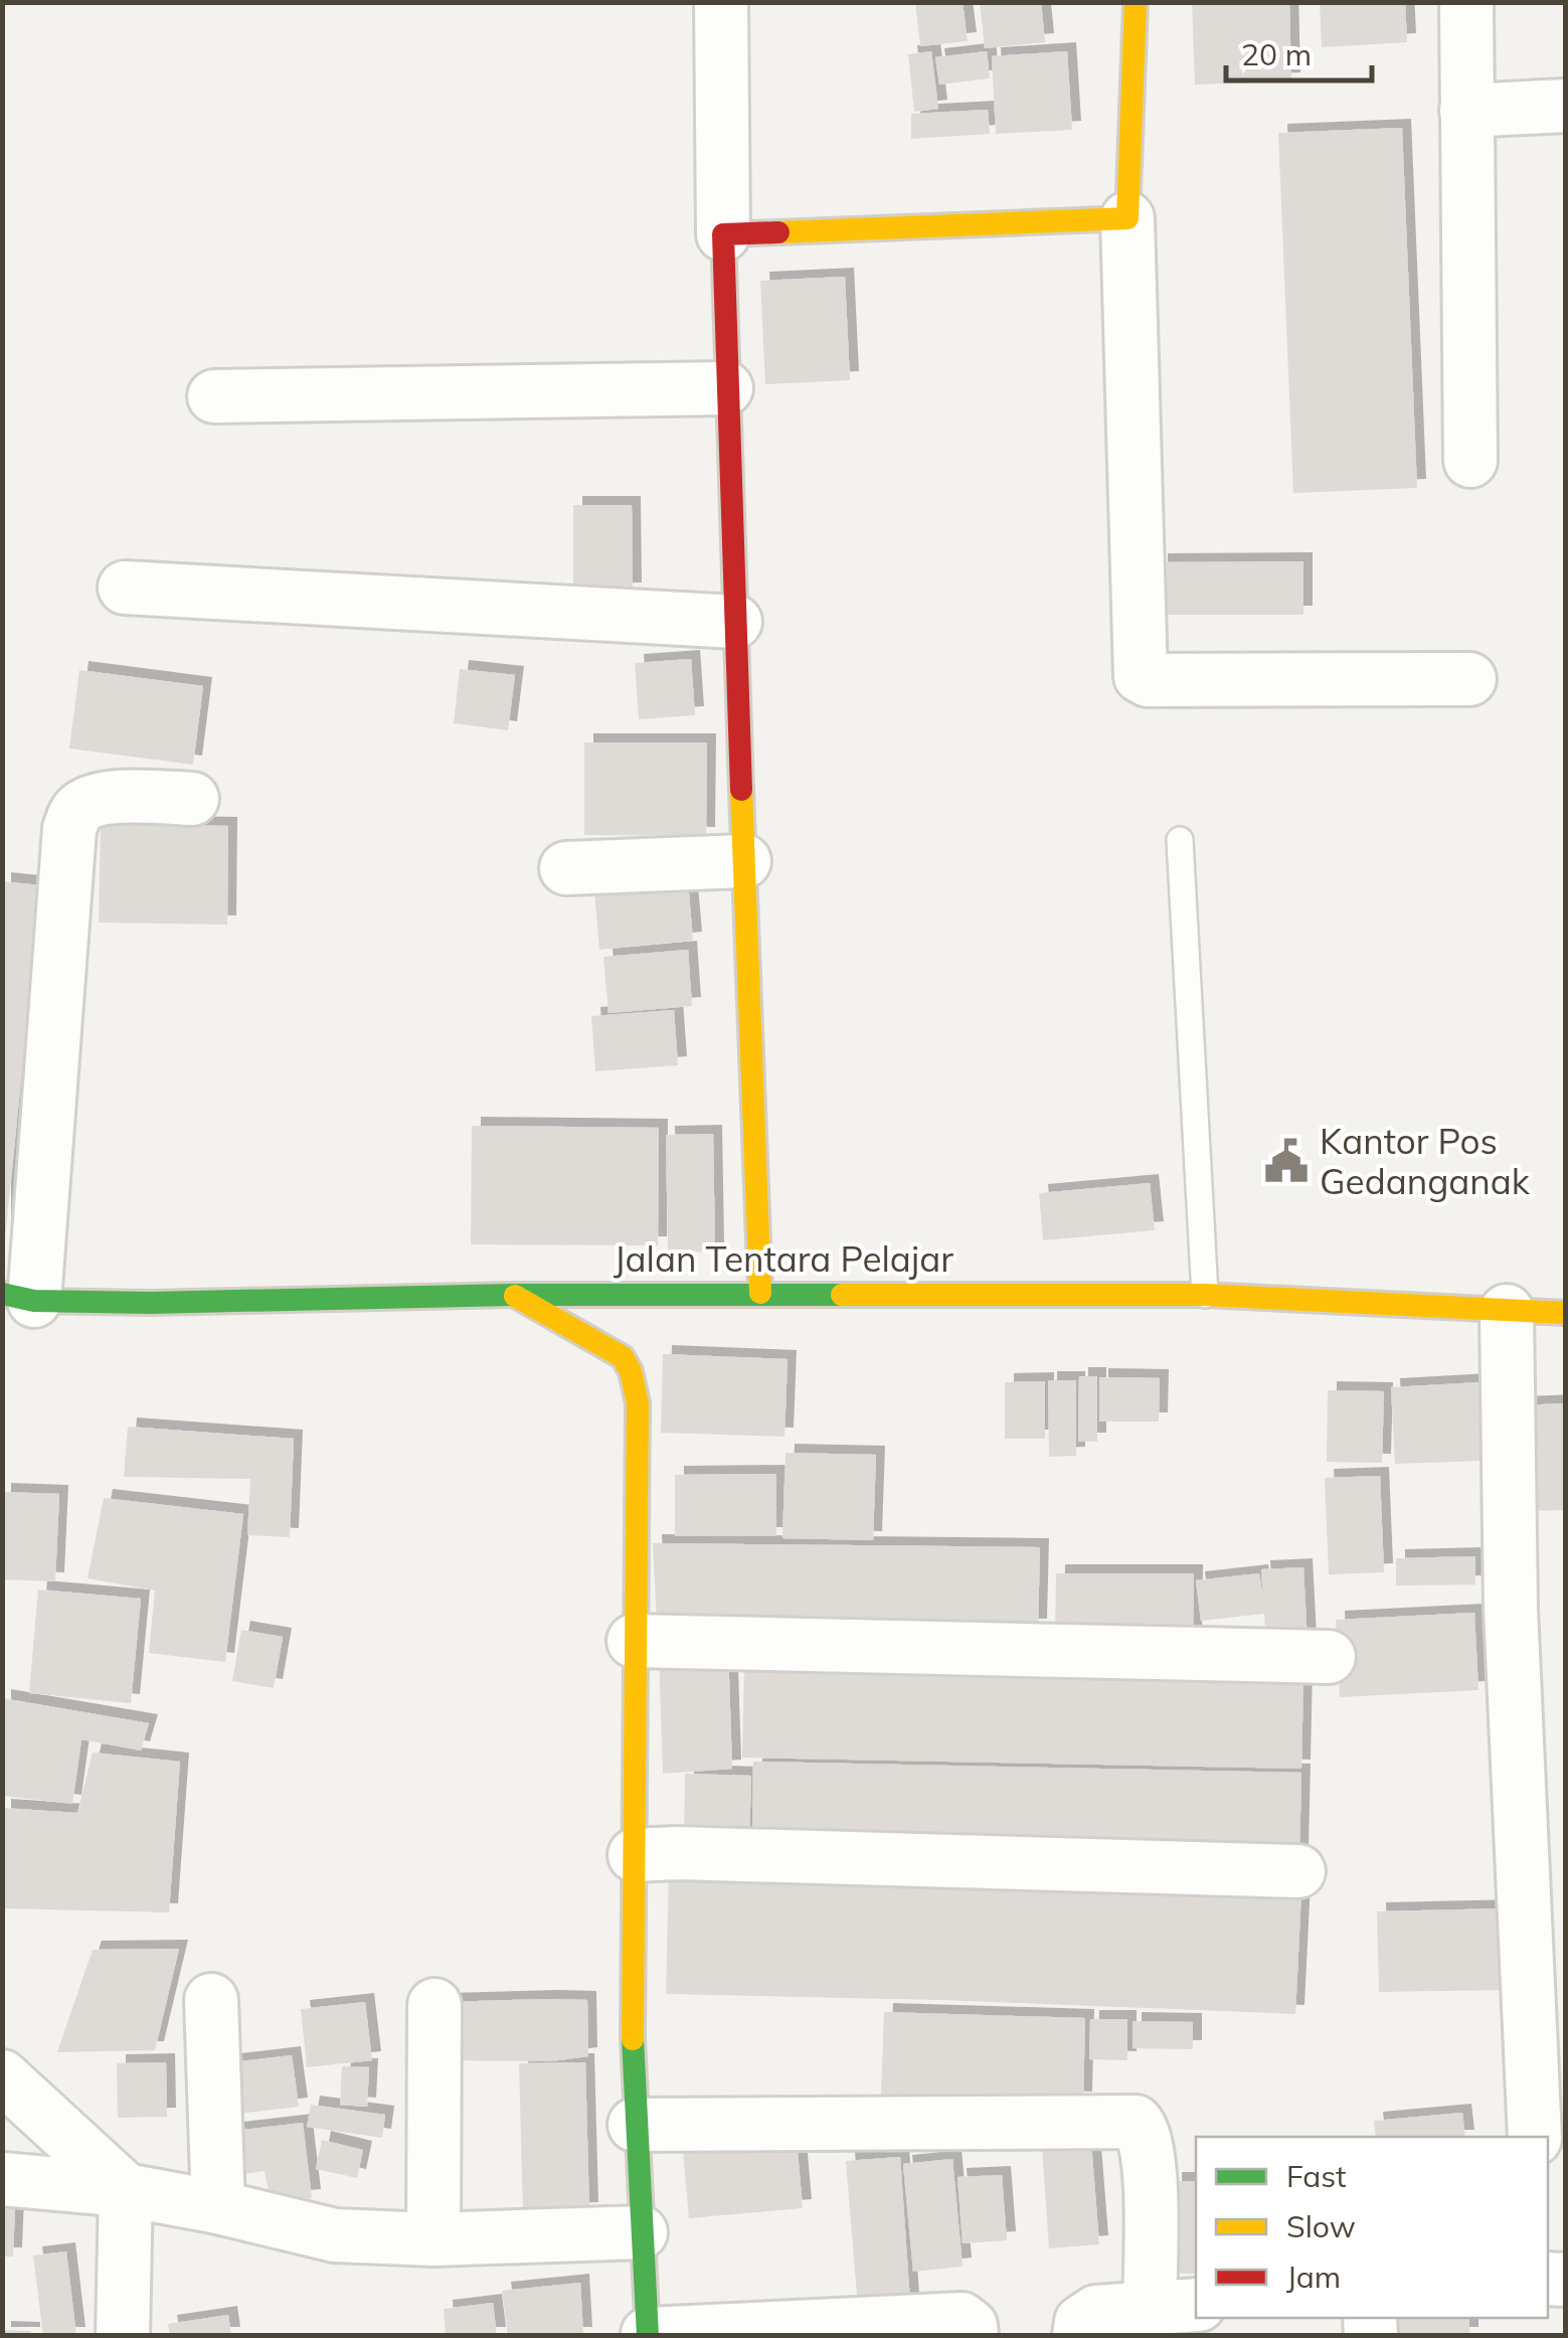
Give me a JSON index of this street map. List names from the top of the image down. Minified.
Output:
{"streets":{"street":["Jalan Tentara Pelajar"]},"places":{"public building":["Kantor Pos Gedanganak"]},"legend":["Fast","Slow","Jam"],"scale_bar":"20 m"}
